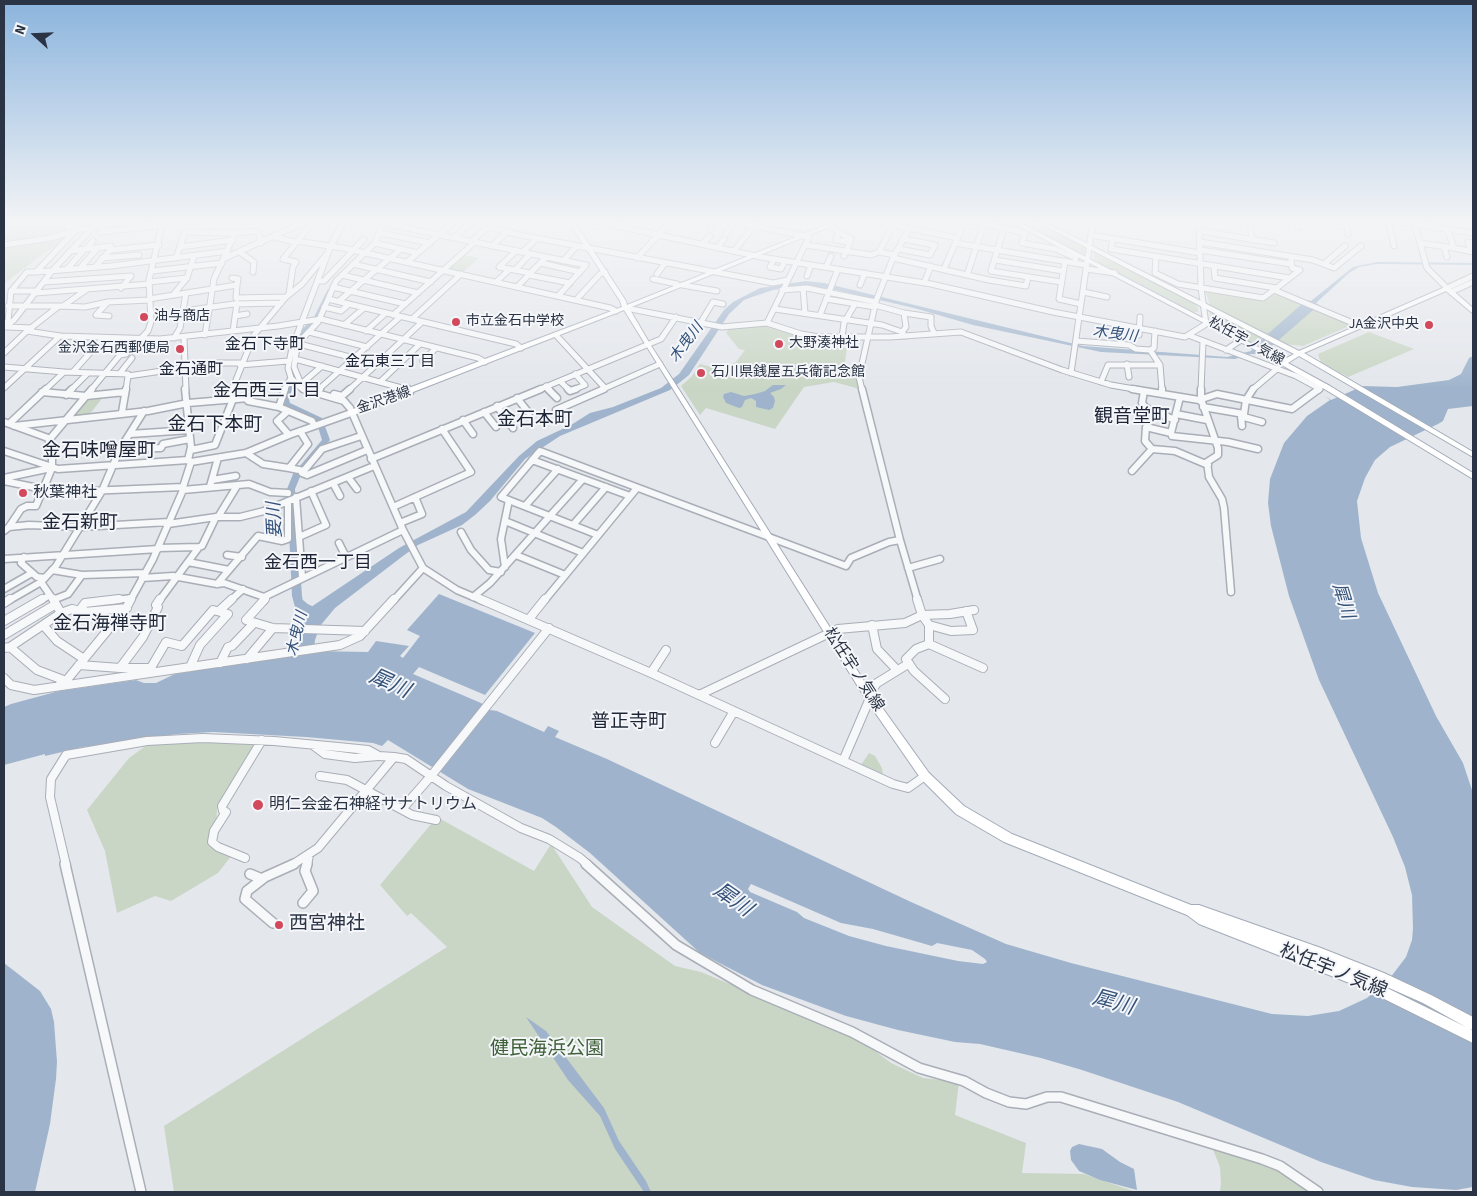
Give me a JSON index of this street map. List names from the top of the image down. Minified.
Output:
{"streets":{"main road":["松任宇ノ気線","金沢港線"]},"crossings":[["松任宇ノ気線","金沢港線"]],"districts":["金石下寺町","金石東三丁目","金石通町","金石西三丁目","観音堂町","金石本町","金石下本町","金石味噌屋町","金石新町","金石西一丁目","金石海禅寺町","普正寺町"],"water":["木曳川","要川","犀川"],"parks":["健民海浜公園"],"places":["油与商店","市立金石中学校","JA金沢中央","大野湊神社","金沢金石西郵便局","石川県銭屋五兵衛記念館","秋葉神社","明仁会金石神経サナトリウム","西宮神社"],"north":"left"}
